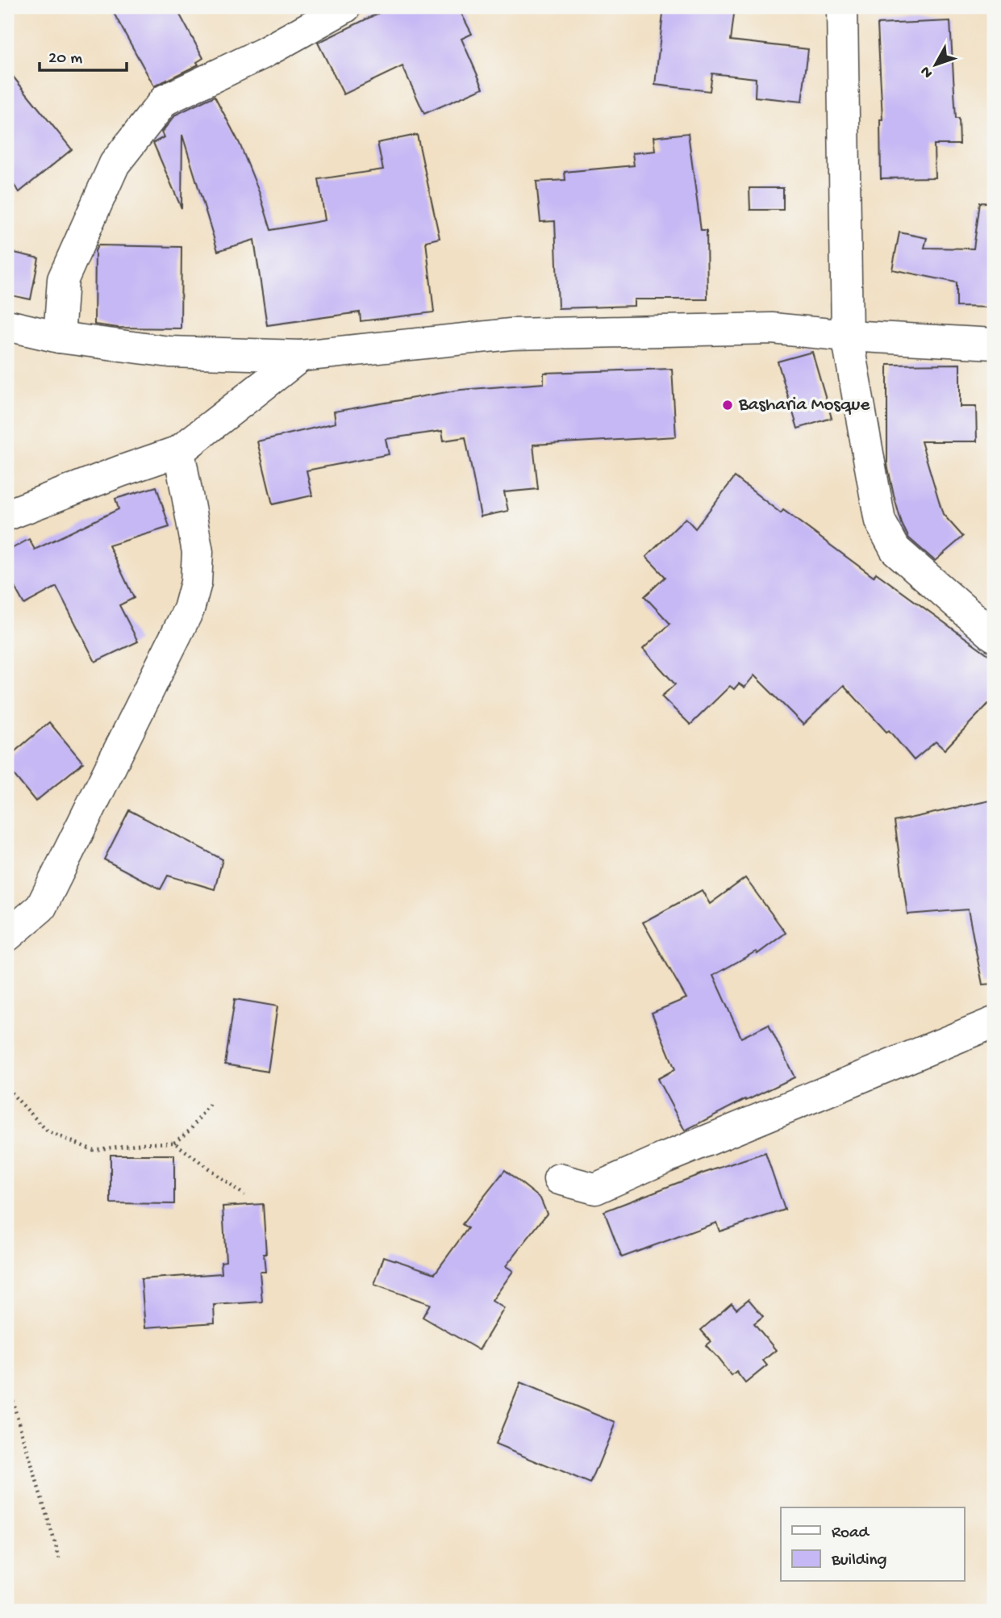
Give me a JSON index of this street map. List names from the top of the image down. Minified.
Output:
{"places":["Basharia Mosque"],"legend":["Road","Building"],"scale_bar":"20 m","north":"bottom left"}
